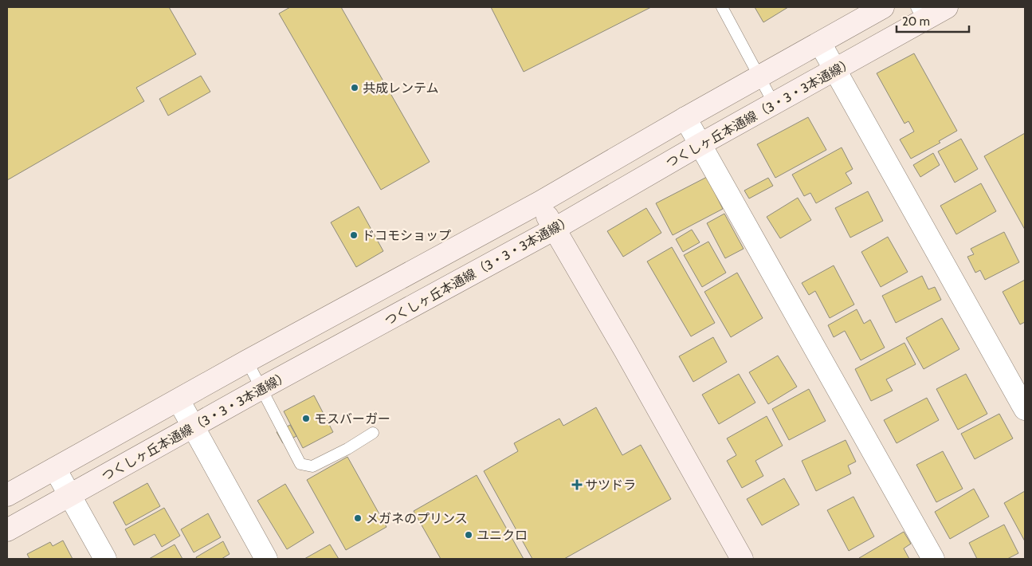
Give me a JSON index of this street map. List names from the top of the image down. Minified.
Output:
{"streets":{"street":["つくしヶ丘本通線（3・3・3本通線）"]},"places":{"other":["共成レンテム","ドコモショップ","モスバーガー","メガネのプリンス","ユニクロ"],"health":["サツドラ"]},"scale_bar":"20 m"}
